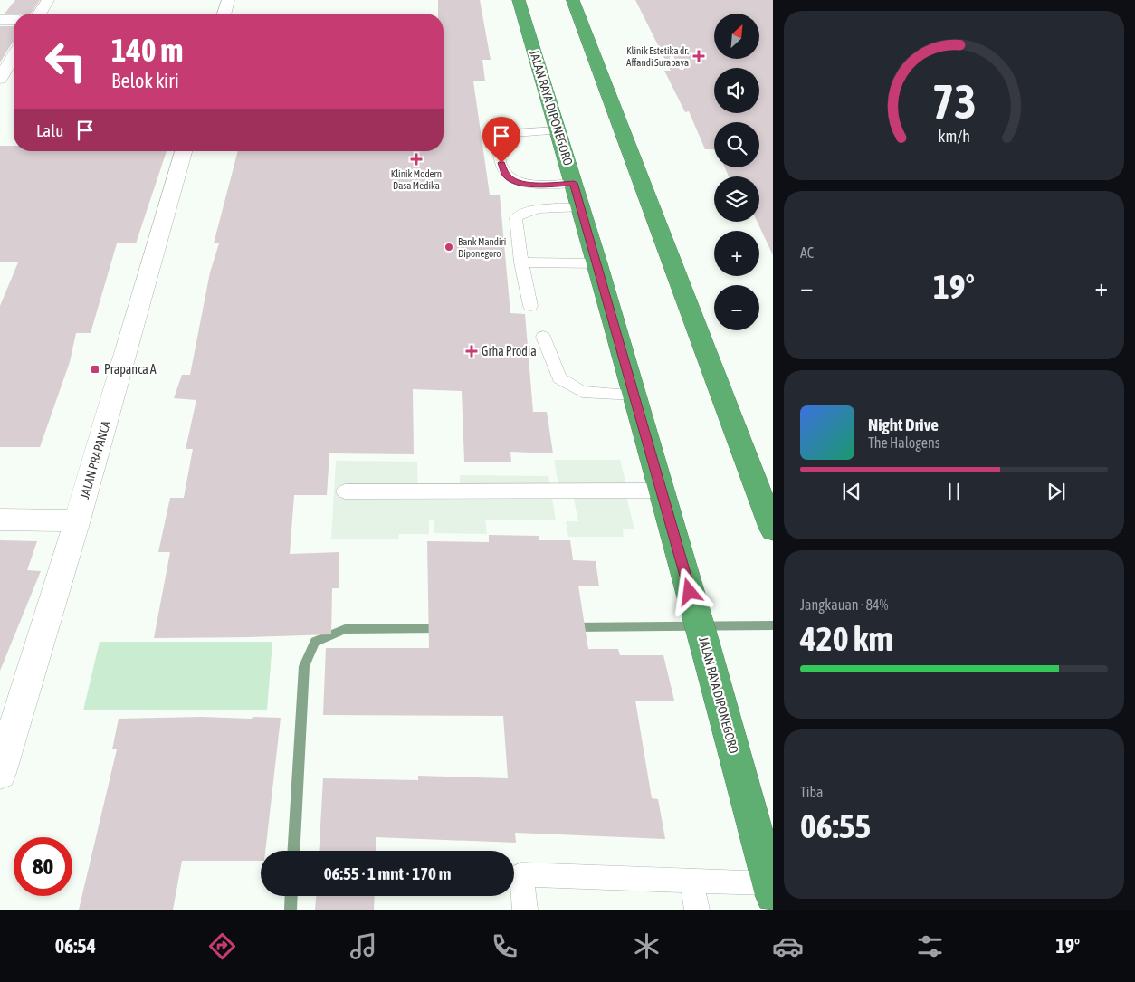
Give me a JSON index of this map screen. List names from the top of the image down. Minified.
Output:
{"streets":{"highway":["JALAN RAYA DIPONEGORO"],"street":["JALAN PRAPANCA"]},"places":{"health":["Klinik Estetika dr. Affandi Surabaya","Klinik Modern Dasa Medika","Grha Prodia"],"other":["Bank Mandiri Diponegoro"],"transit":["Prapanca A"]},"north":"top right","page":{"map_buttons":["+","−"],"turn":["140 m","Belok kiri"],"then":"Lalu","tile":["AC",["Jangkauan · 84%","420 km"],["Tiba","06:55"]],"heat":["−","19°","+"],"song":["Night Drive","The Halogens"],"limit":"80","trip":"06:55 · 1 mnt · 170 m","tabs":["06:54","19°"],"gauge":["73","km/h"]}}
